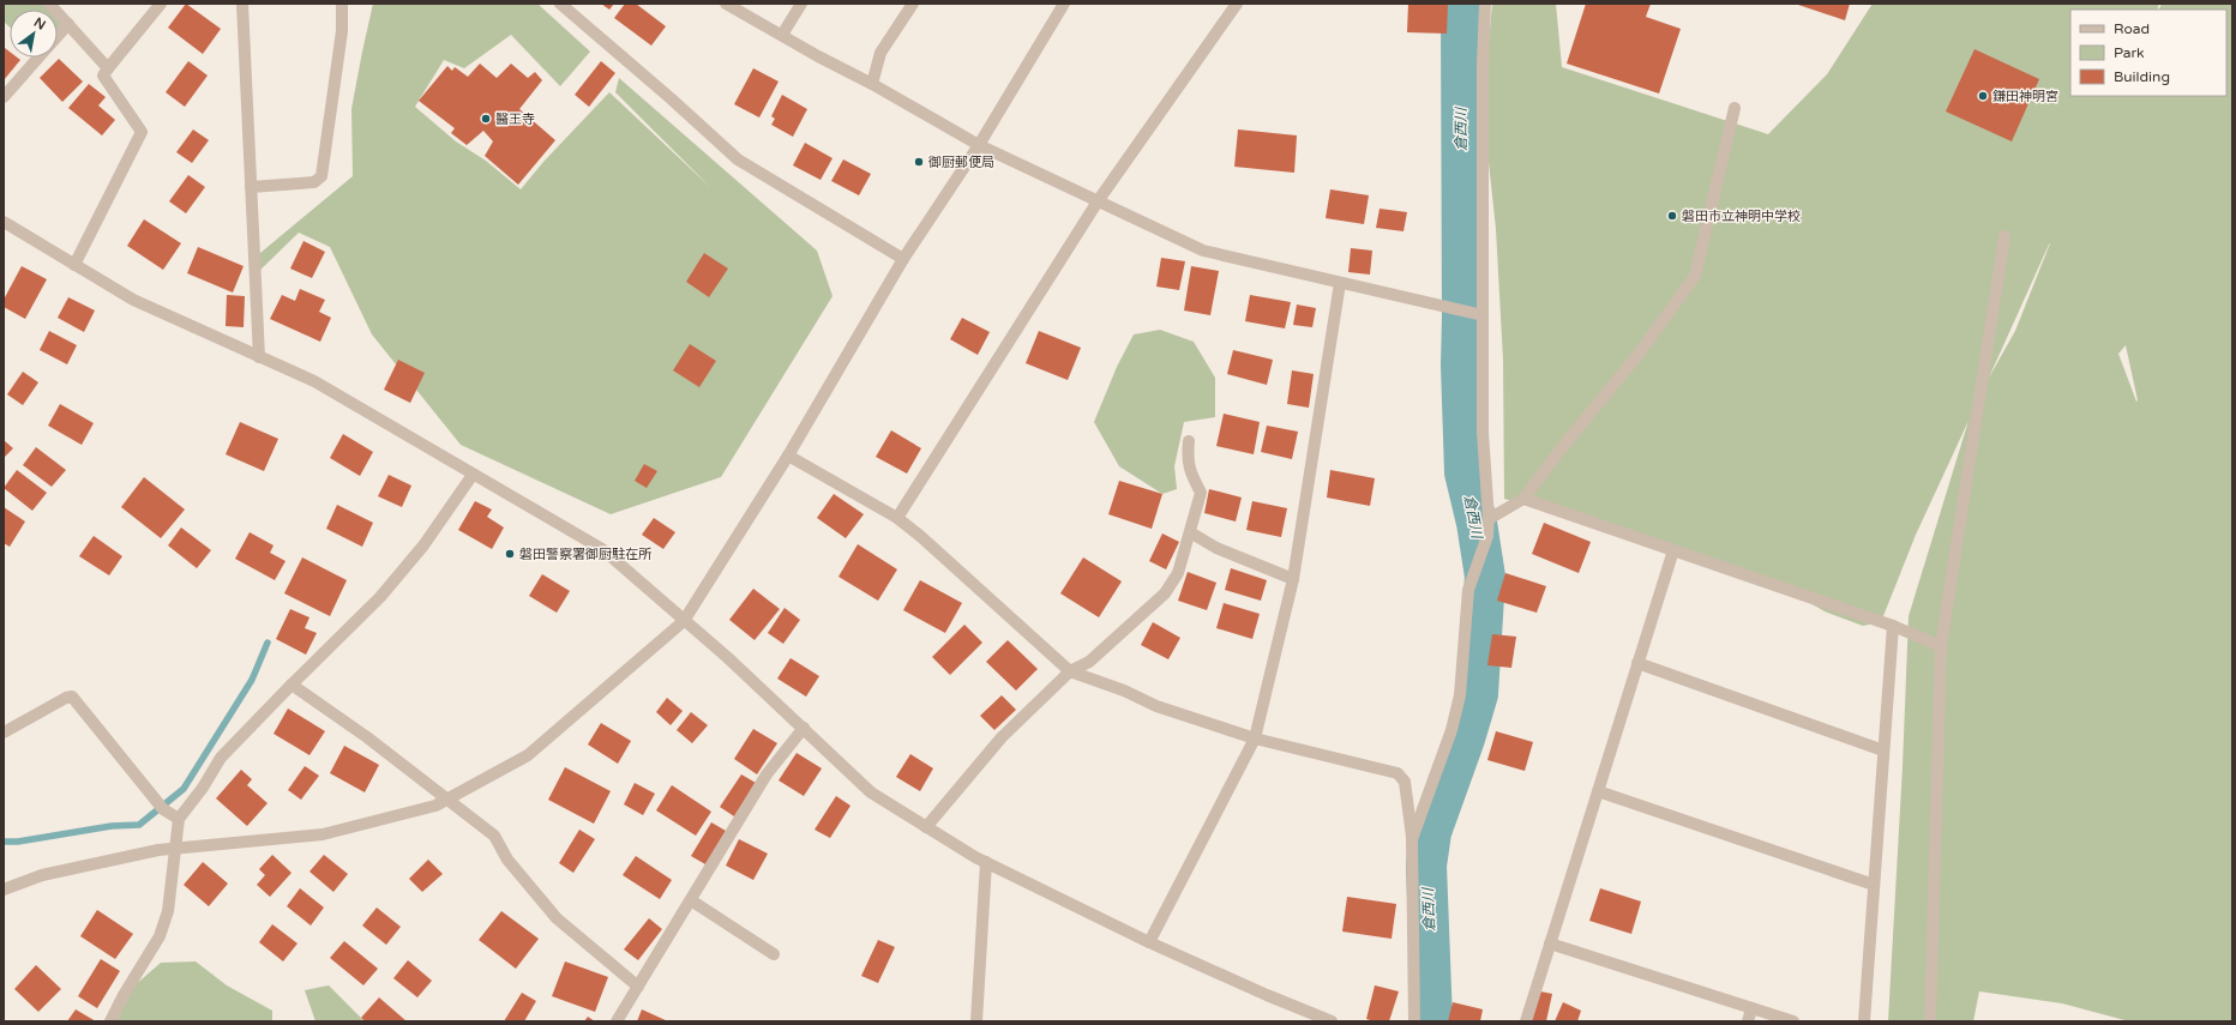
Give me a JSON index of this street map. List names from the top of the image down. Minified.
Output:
{"water":["倉西川"],"places":["鎌田神明宮","醫王寺","御厨郵便局","磐田市立神明中学校","磐田警察署御厨駐在所"],"legend":["Road","Park","Building"],"north":"top right"}
